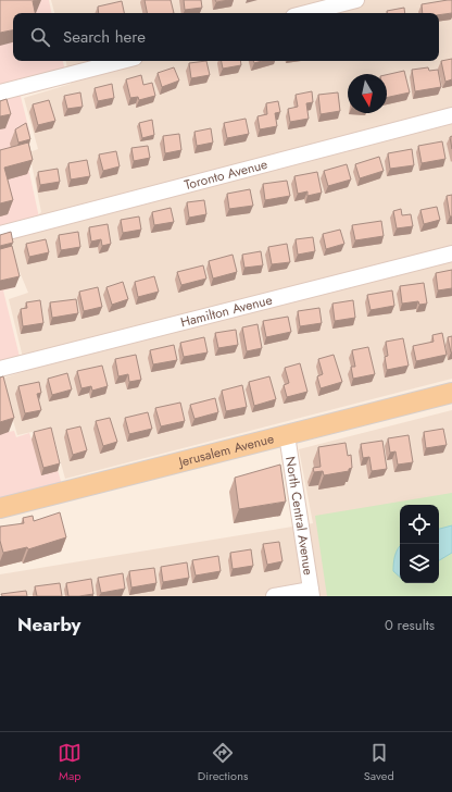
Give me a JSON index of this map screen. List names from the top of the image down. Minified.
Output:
{"streets":{"main road":["Jerusalem Avenue"],"street":["Toronto Avenue","Hamilton Avenue","North Central Avenue"]},"crossings":[["Jerusalem Avenue","North Central Avenue"]],"north":"bottom","page":{"search":"Search here","heading":["Nearby","0 results"],"nav":["Map","Directions","Saved"]}}
